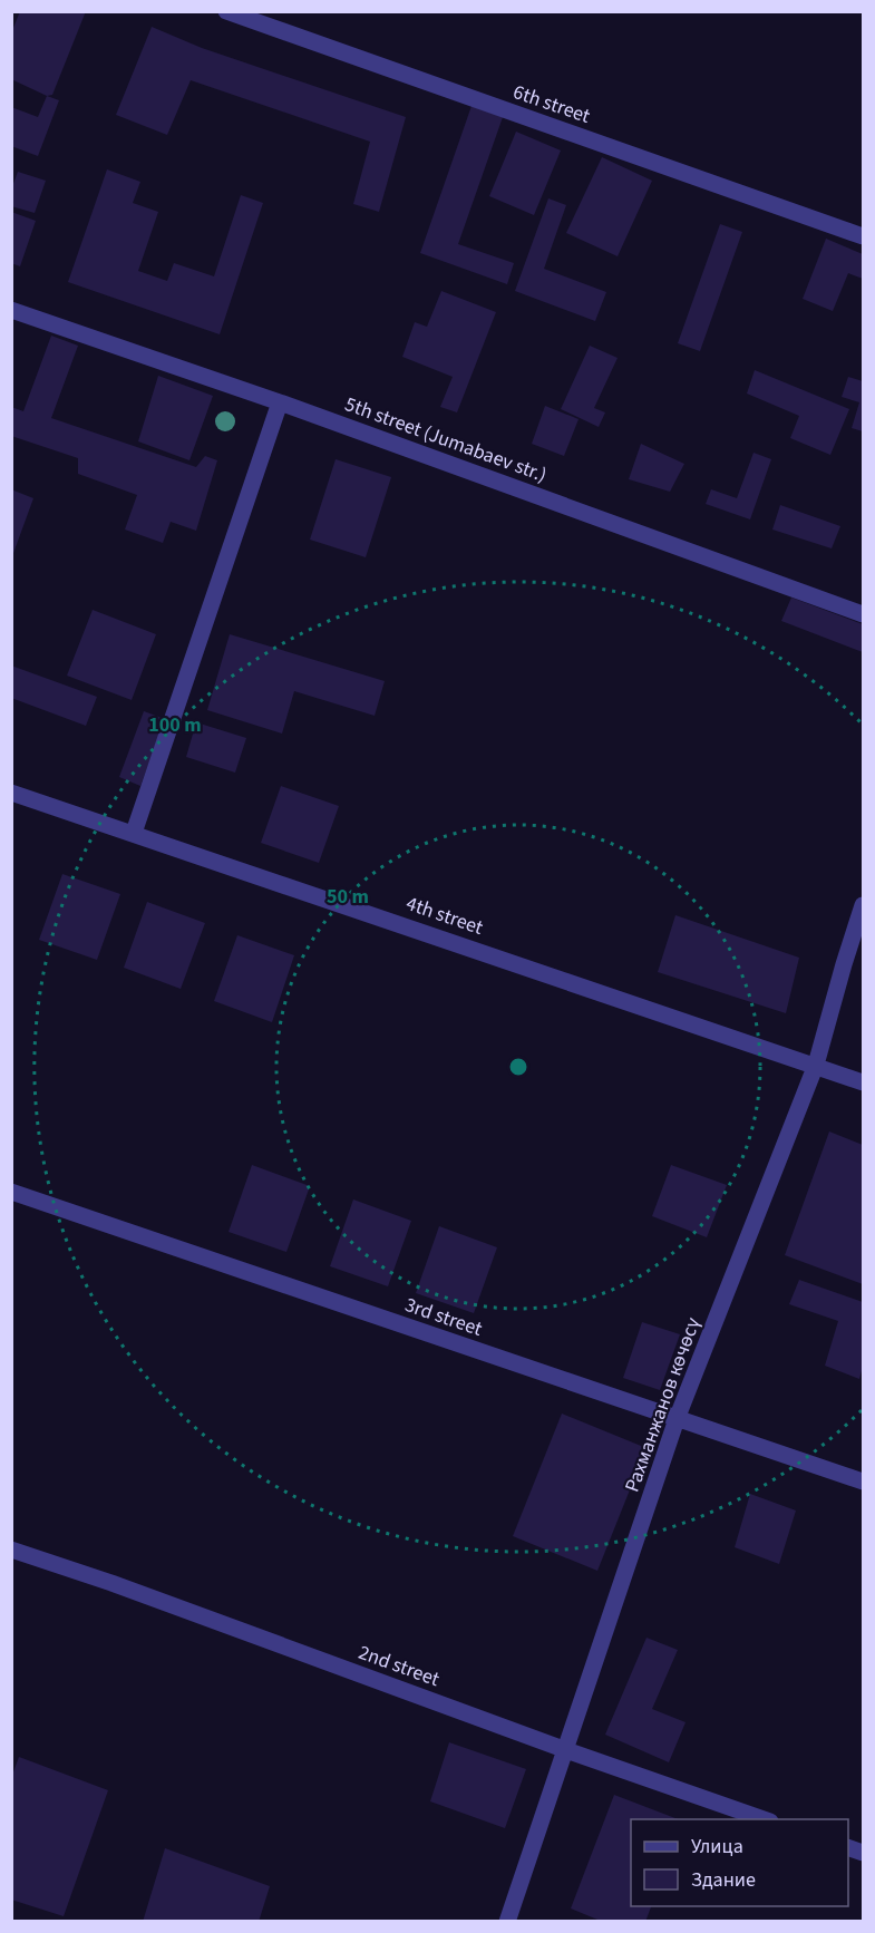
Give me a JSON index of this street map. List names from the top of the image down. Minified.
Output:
{"streets":{"street":["6th street","5th street (Jumabaev str.)","4th street","3rd street","Рахманжанов көчөсү","2nd street"]},"crossings":[["4th street","Рахманжанов көчөсү"],["3rd street","Рахманжанов көчөсү"],["Рахманжанов көчөсү","2nd street"]],"legend":["Улица","Здание"],"rings":["100 m","50 m"]}
